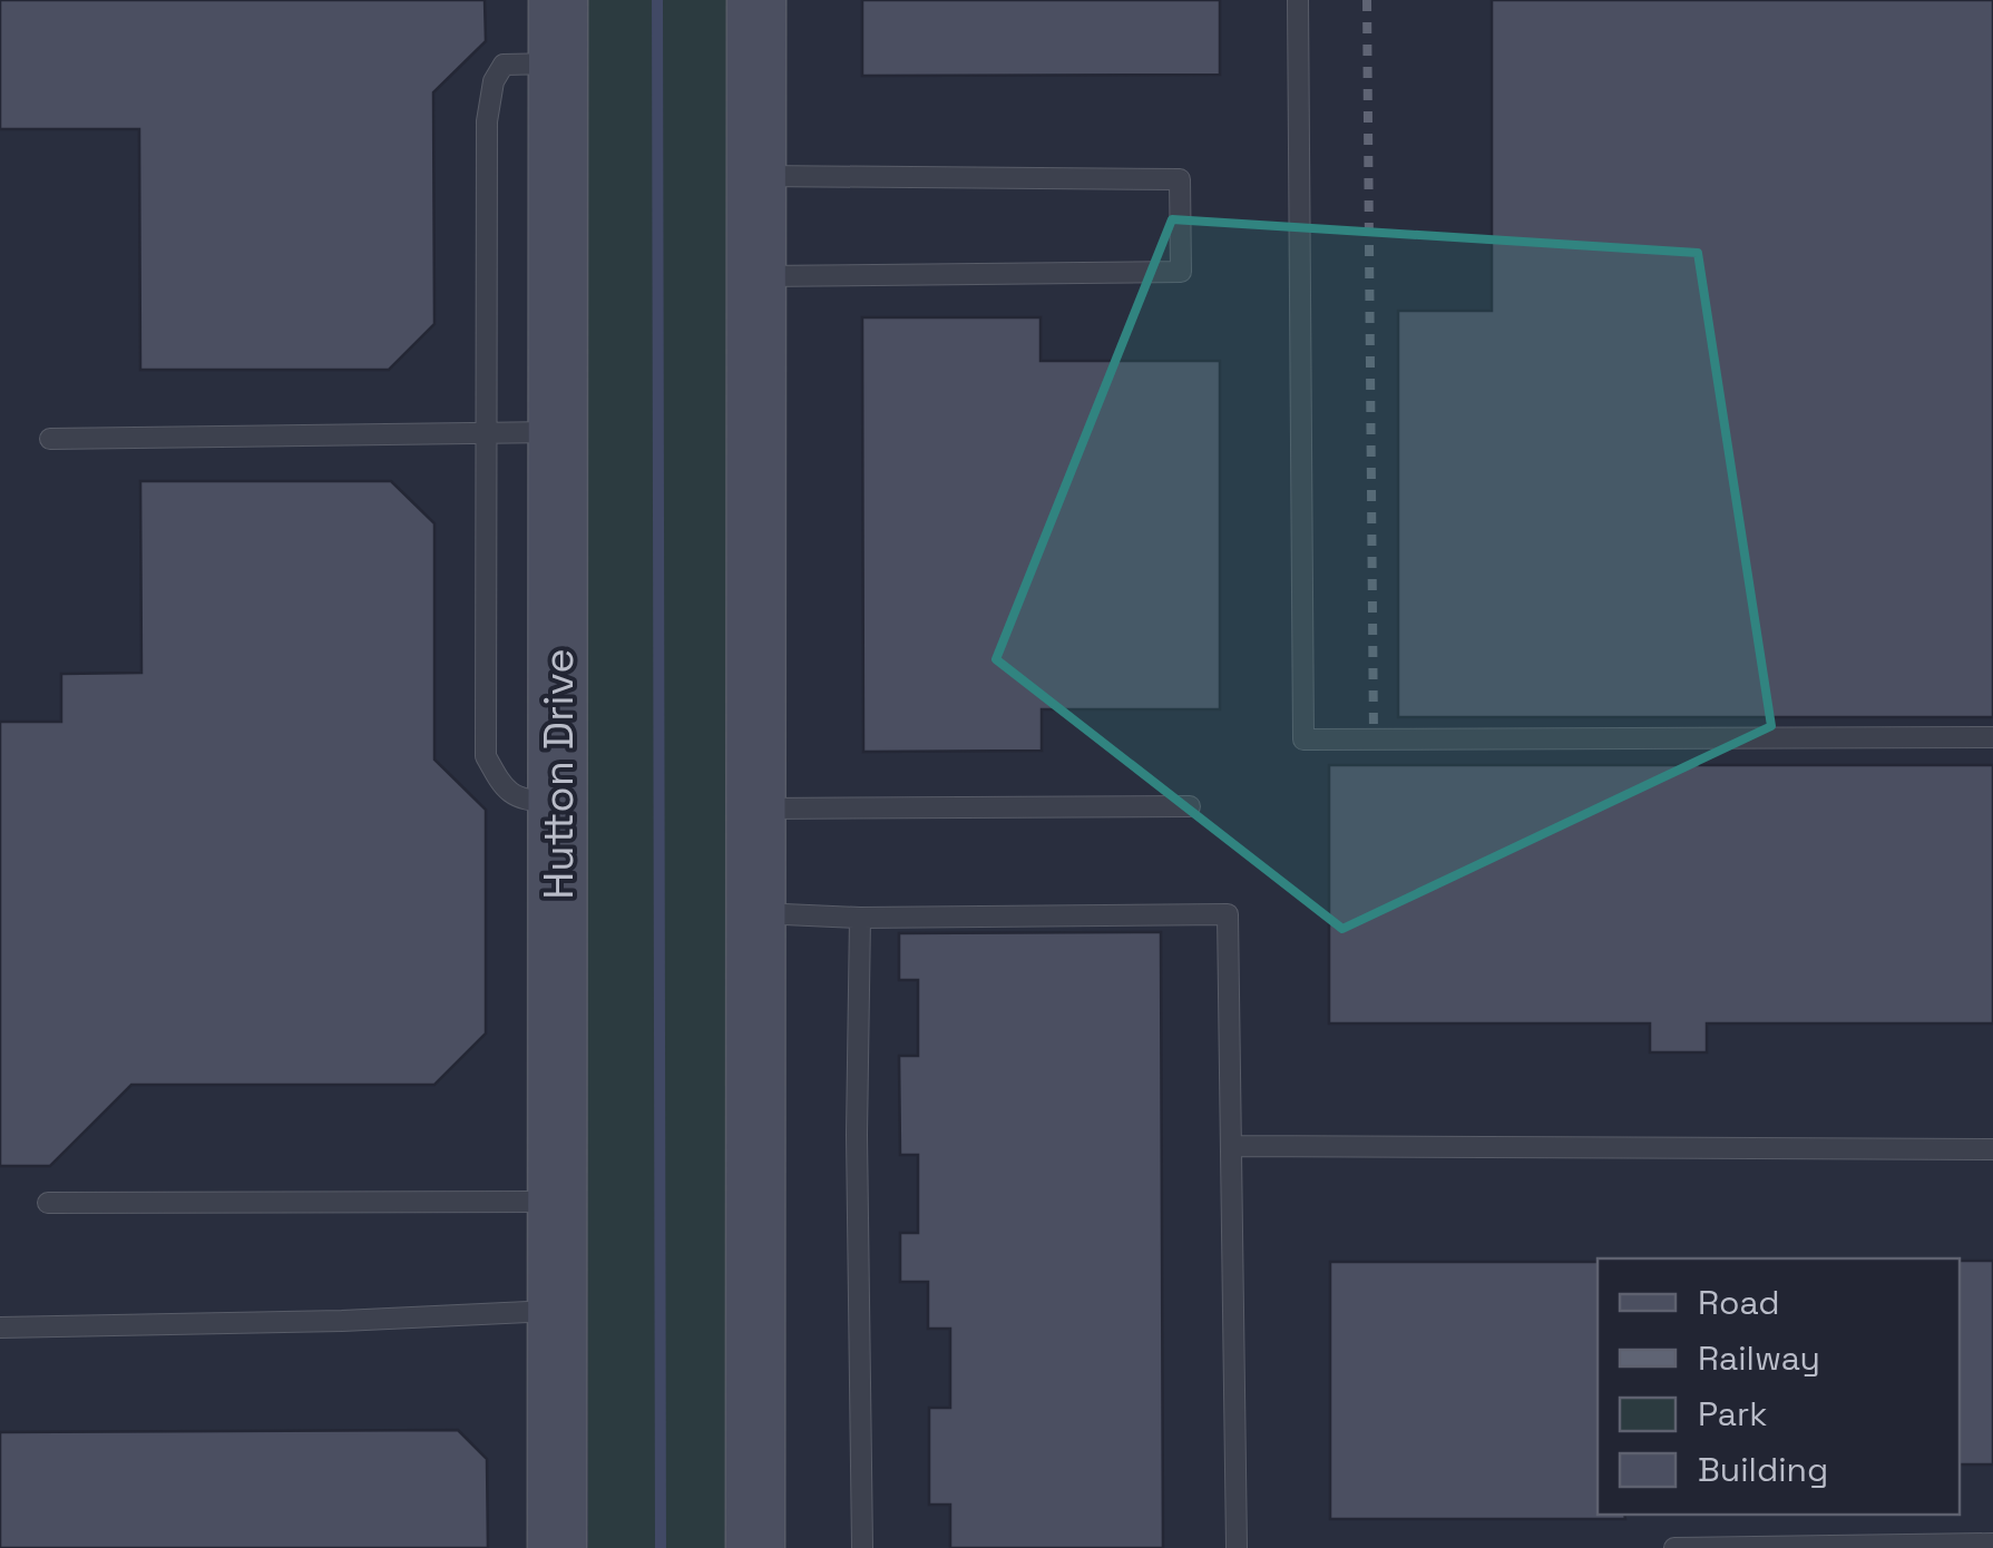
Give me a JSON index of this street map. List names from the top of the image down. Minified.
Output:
{"streets":{"street":["Hutton Drive"]},"legend":["Road","Railway","Park","Building"]}
